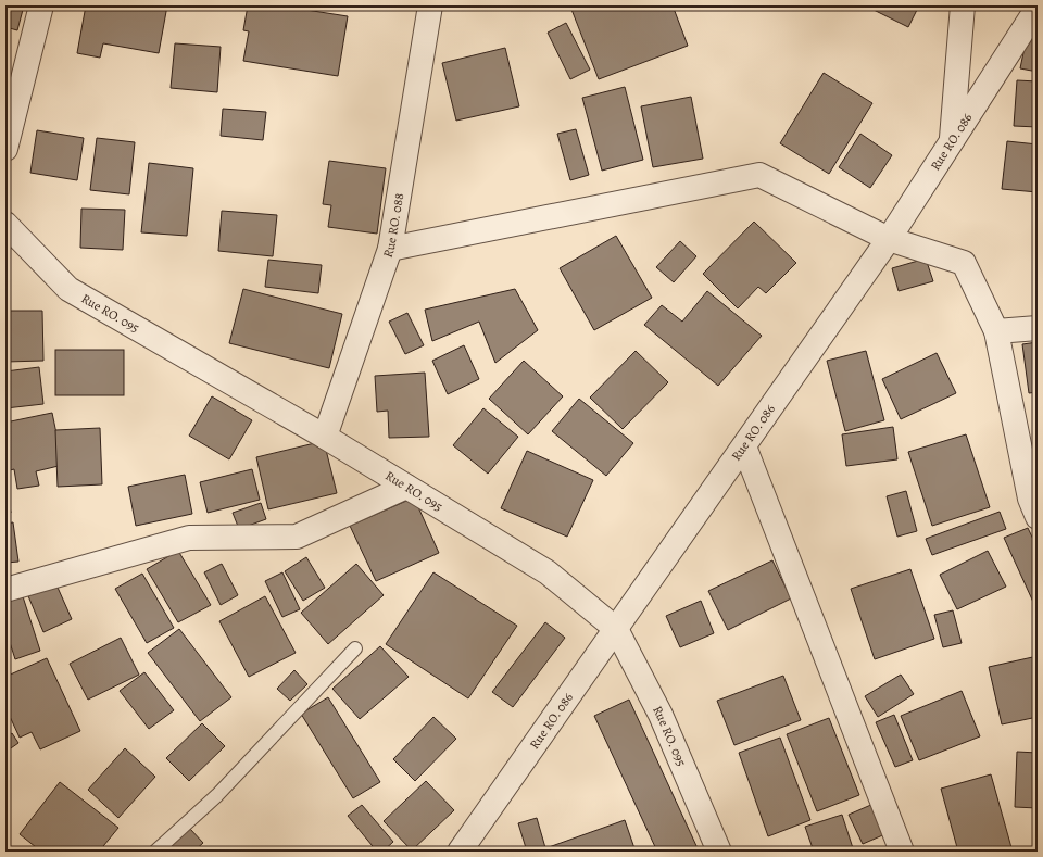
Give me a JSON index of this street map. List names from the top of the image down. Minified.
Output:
{"streets":{"street":["Rue RO. 086","Rue RO. 088","Rue RO. 095"]},"crossings":[["Rue RO. 086","Rue RO. 095"],["Rue RO. 088","Rue RO. 095"]]}
